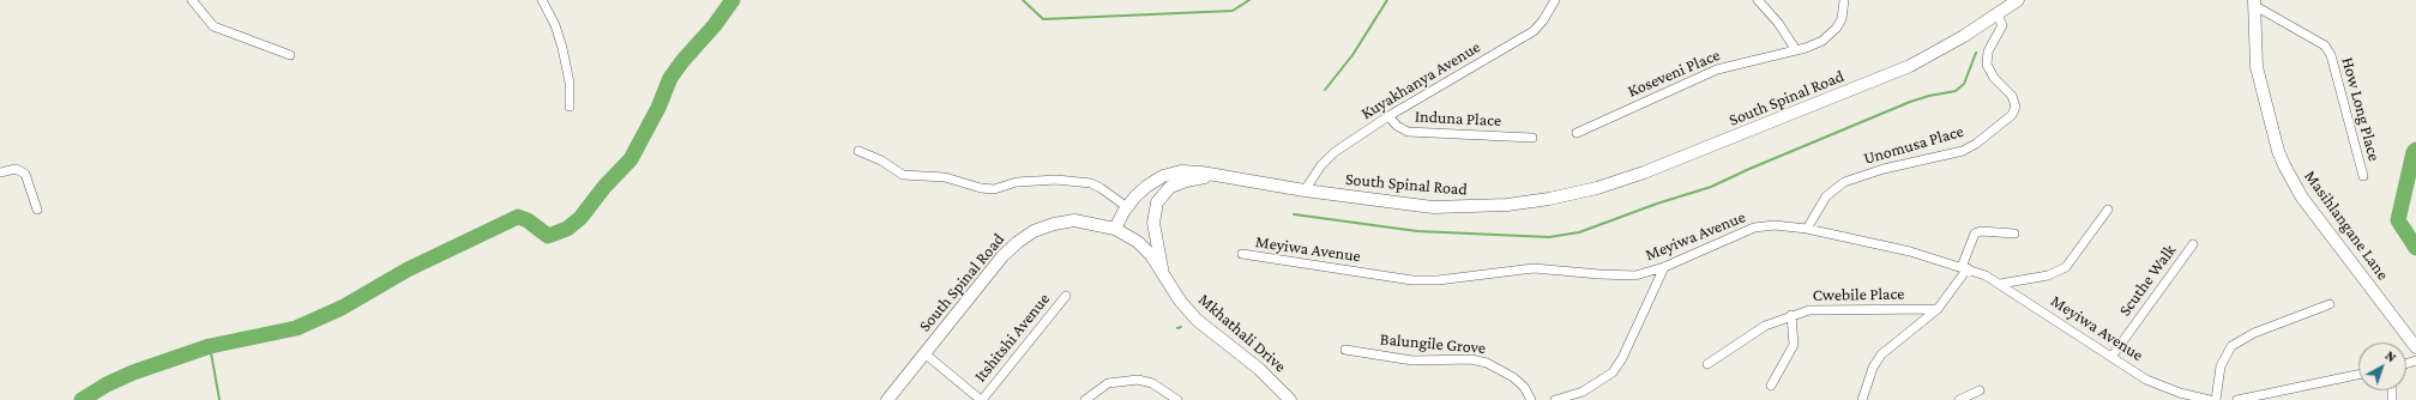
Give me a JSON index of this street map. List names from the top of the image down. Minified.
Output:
{"streets":{"street":["Koseveni Place","Kuyakhanya Avenue","South Spinal Road","How Long Place","Induna Place","Unomusa Place","Masihlangane Lane","Meyiwa Avenue","Scuthe Walk","Cwebile Place","Mkhathali Drive","Itshitshi Avenue","Balungile Grove"]},"crossings":[["Kuyakhanya Avenue","South Spinal Road"],["Kuyakhanya Avenue","Induna Place"],["South Spinal Road","Unomusa Place"],["South Spinal Road","Mkhathali Drive"],["South Spinal Road","Itshitshi Avenue"],["How Long Place","Masihlangane Lane"],["Unomusa Place","Meyiwa Avenue"],["Meyiwa Avenue","Scuthe Walk"]],"north":"top right"}
